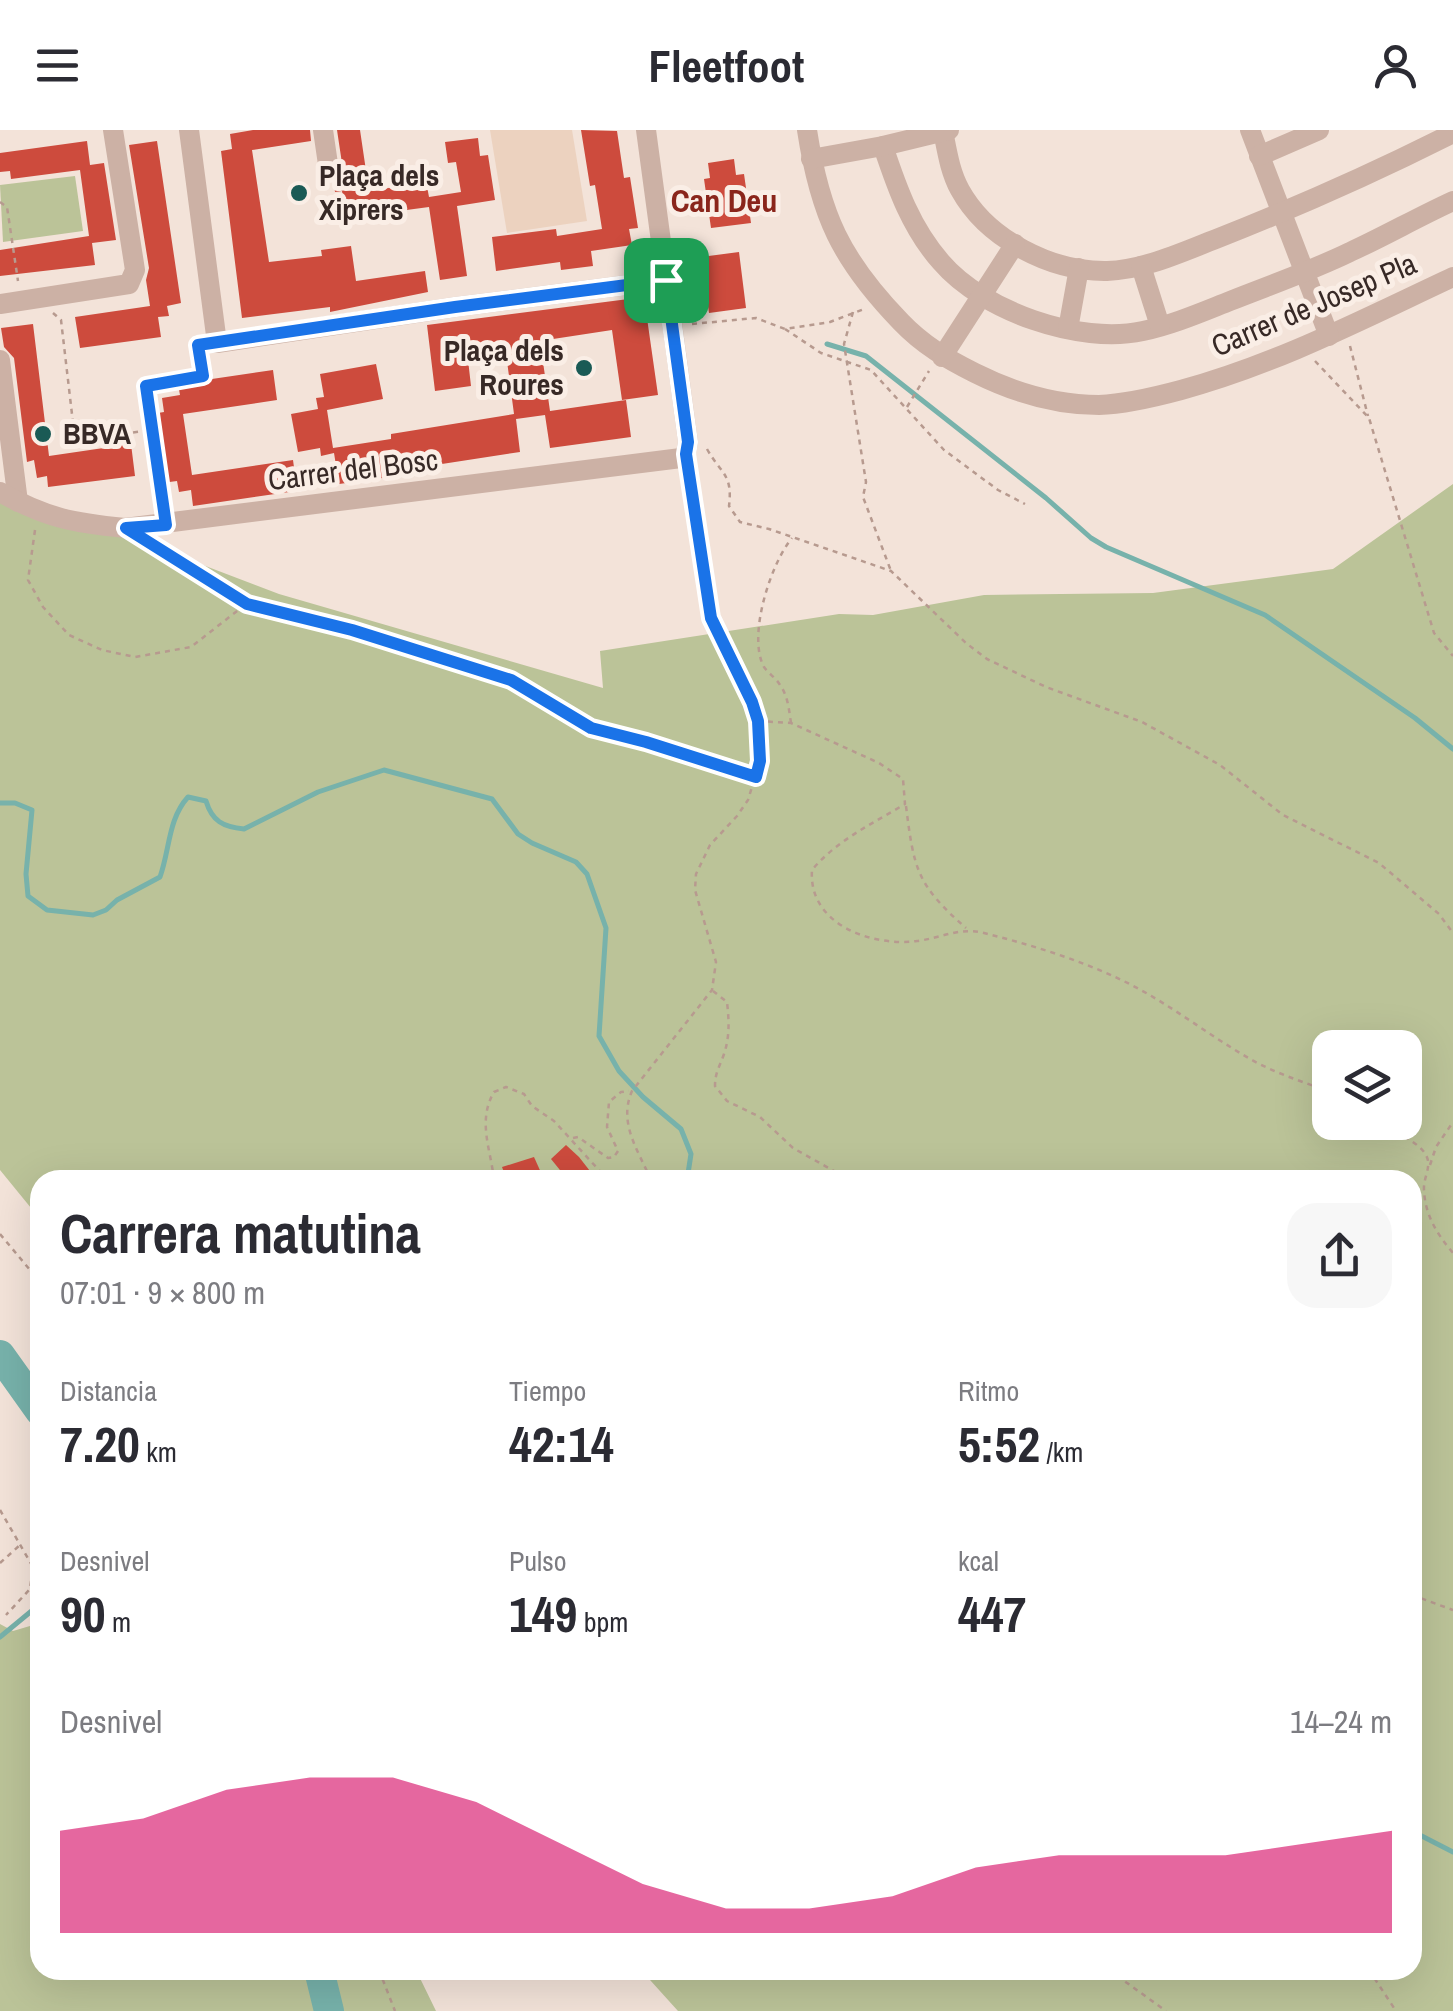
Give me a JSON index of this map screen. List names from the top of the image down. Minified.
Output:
{"streets":{"street":["Carrer de Josep Pla","Carrer del Bosc"]},"districts":["Can Deu"],"places":["Plaça dels Xiprers","Plaça dels Roures","BBVA"],"page":{"header":"Fleetfoot","heading":["Carrera matutina","07:01 · 9 × 800 m"],"stats":[["Distancia","7.20 km"],["Tiempo","42:14"],["Ritmo","5:52 /km"],["Desnivel","90 m"],["Pulso","149 bpm"],["kcal","447"]],"chart":["Desnivel","14–24 m"]}}
